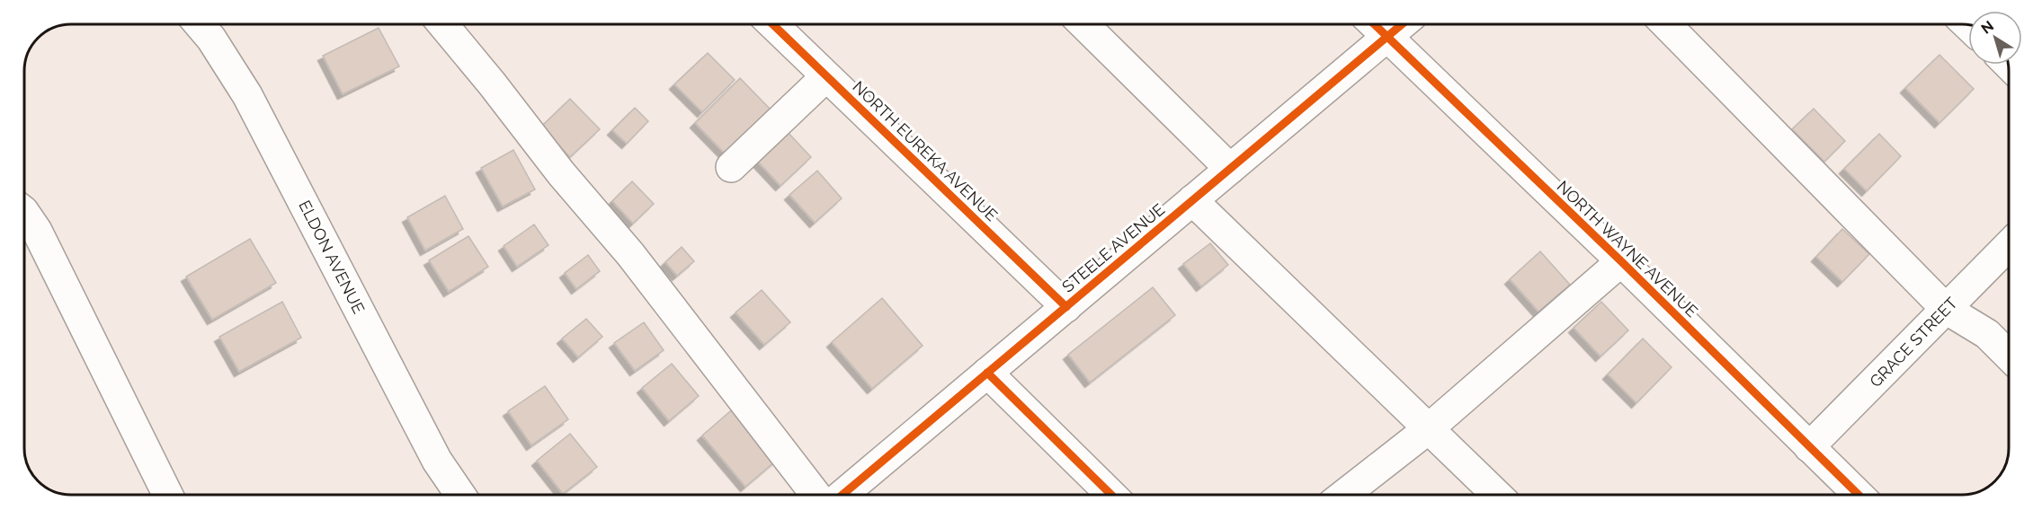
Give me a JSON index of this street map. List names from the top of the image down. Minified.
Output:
{"streets":{"street":["NORTH EUREKA AVENUE","STEELE AVENUE","NORTH WAYNE AVENUE","ELDON AVENUE","GRACE STREET"]},"crossings":[["NORTH EUREKA AVENUE","STEELE AVENUE"],["STEELE AVENUE","NORTH WAYNE AVENUE"],["NORTH WAYNE AVENUE","GRACE STREET"]],"north":"top left"}
